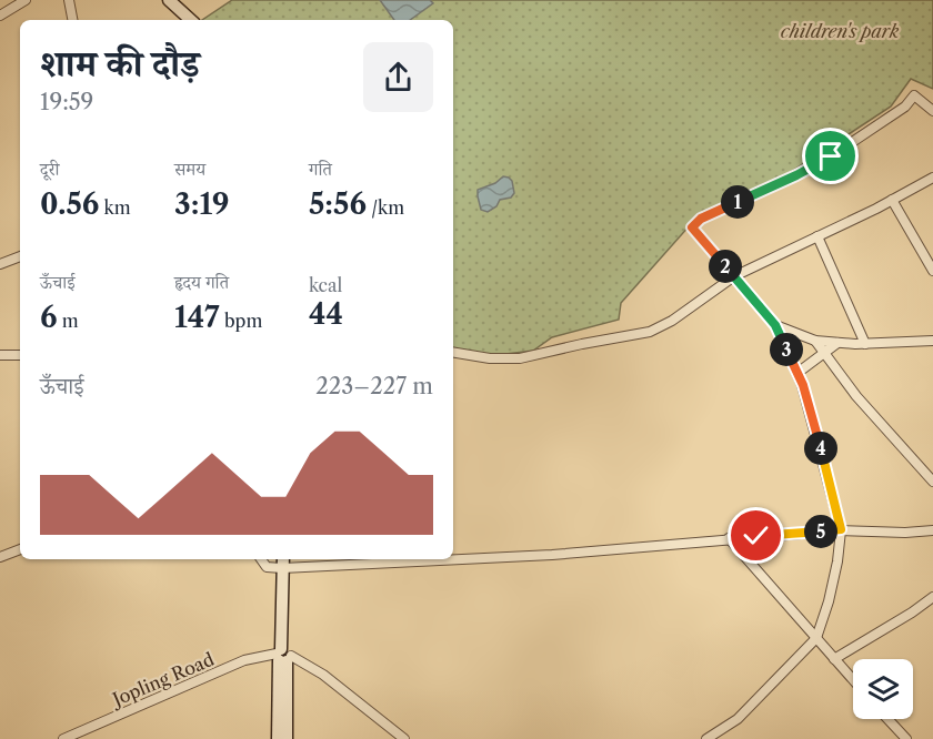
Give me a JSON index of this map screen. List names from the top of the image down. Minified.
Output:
{"streets":{"street":["Jopling Road"]},"parks":["children's park"],"page":{"heading":["शाम की दौड़","19:59"],"stats":[["दूरी","0.56 km"],["समय","3:19"],["गति","5:56 /km"],["ऊँचाई","6 m"],["हृदय गति","147 bpm"],["kcal","44"]],"pins":["1","2","3","4","5"],"chart":["ऊँचाई","223–227 m"]}}
